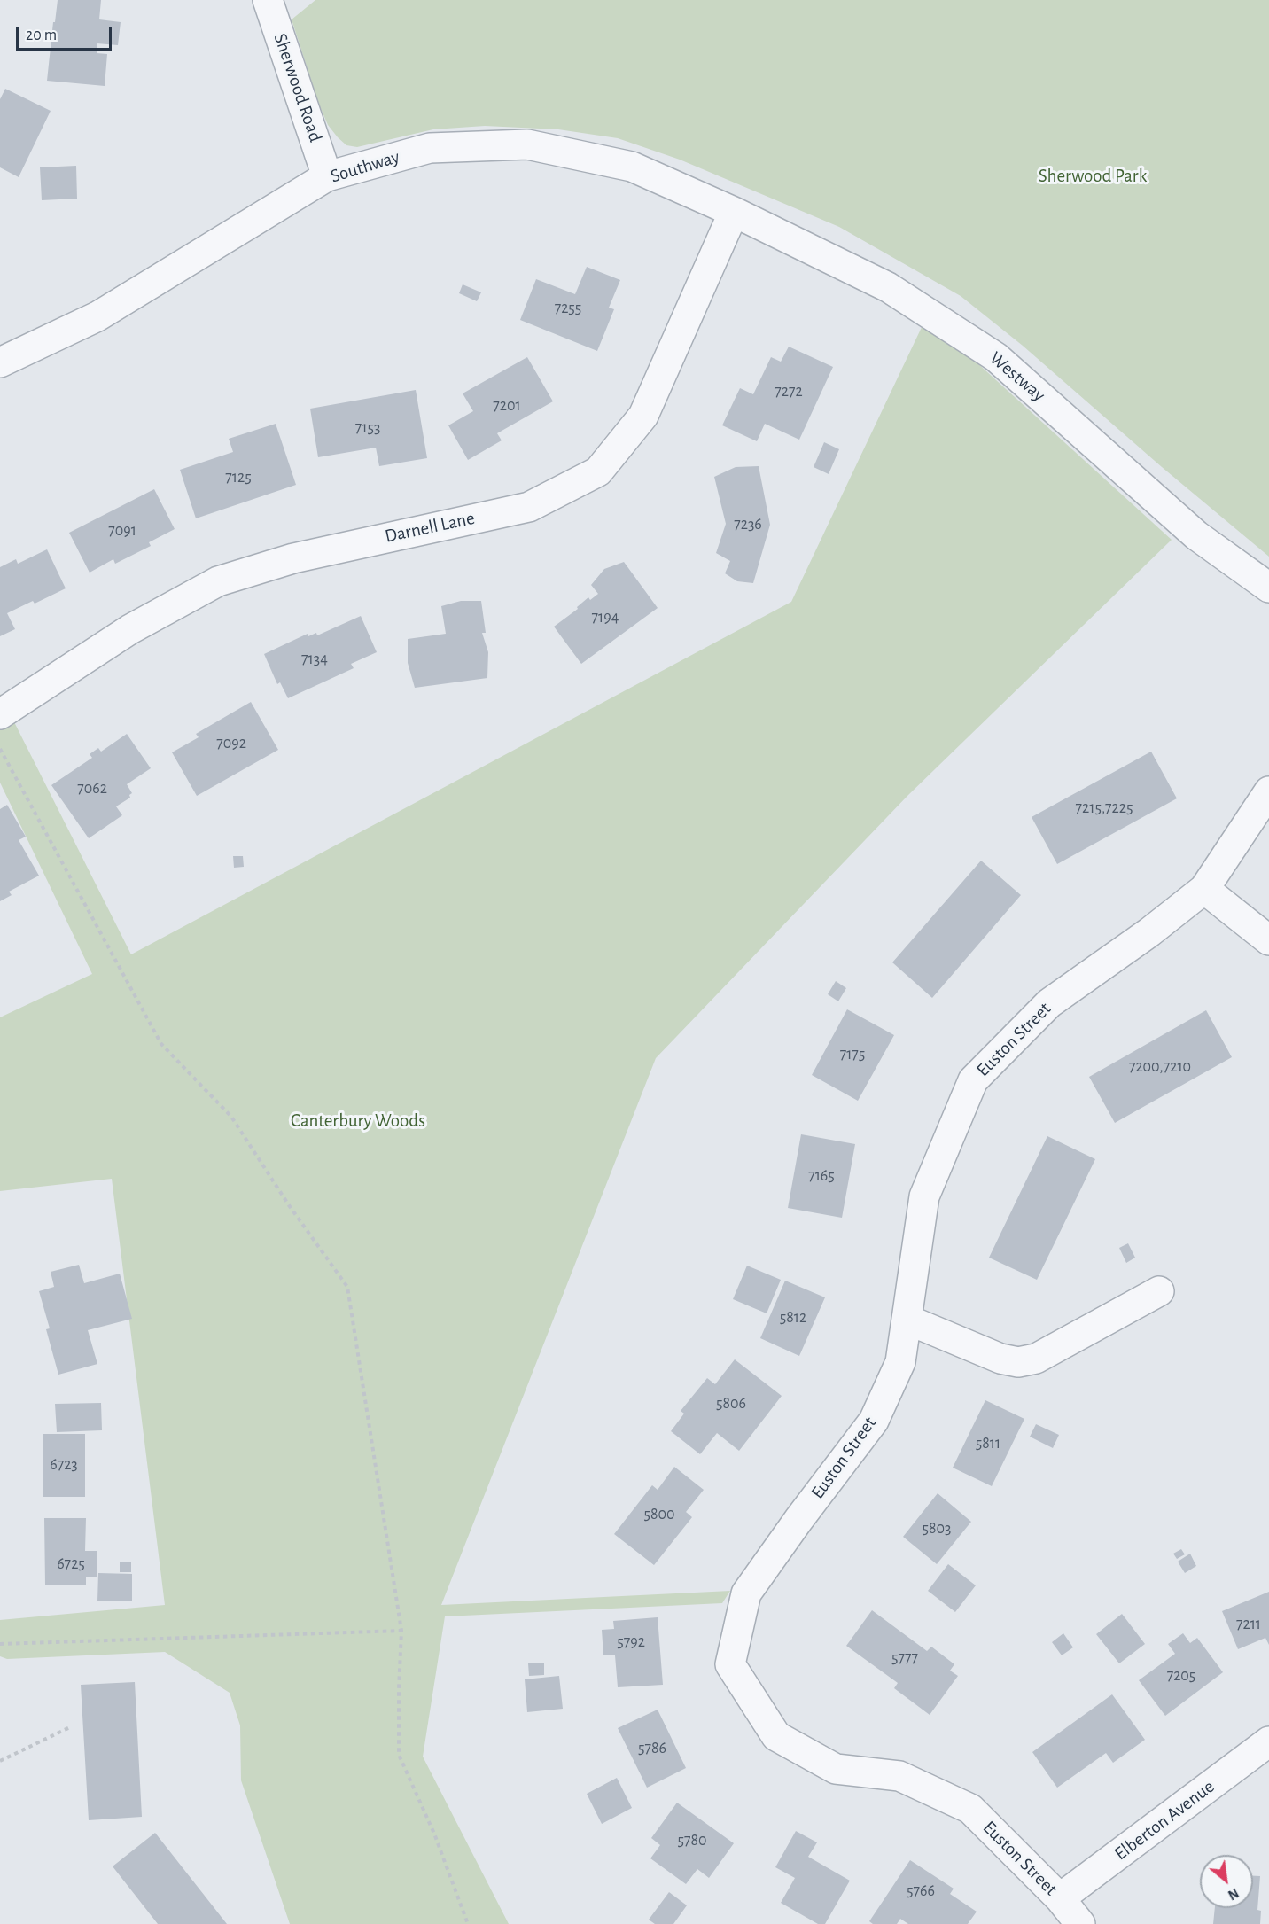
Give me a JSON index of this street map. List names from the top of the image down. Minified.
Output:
{"streets":{"street":["Sherwood Road","Southway","Westway","Darnell Lane","Euston Street","Elberton Avenue"]},"crossings":[["Sherwood Road","Southway"],["Southway","Westway"],["Southway","Darnell Lane"],["Westway","Darnell Lane"],["Euston Street","Elberton Avenue"]],"parks":["Sherwood Park","Canterbury Woods"],"house_numbers":["7255","7272","7201","7153","7125","7236","7091","7194","7134","7092","7062","7215,7225","7175","7200,7210","7165","5812","5806","5811","6723","5800","5803","6725","7211","5792","5777","7205","5786","5780","5766"],"scale_bar":"20 m","north":"bottom right"}
